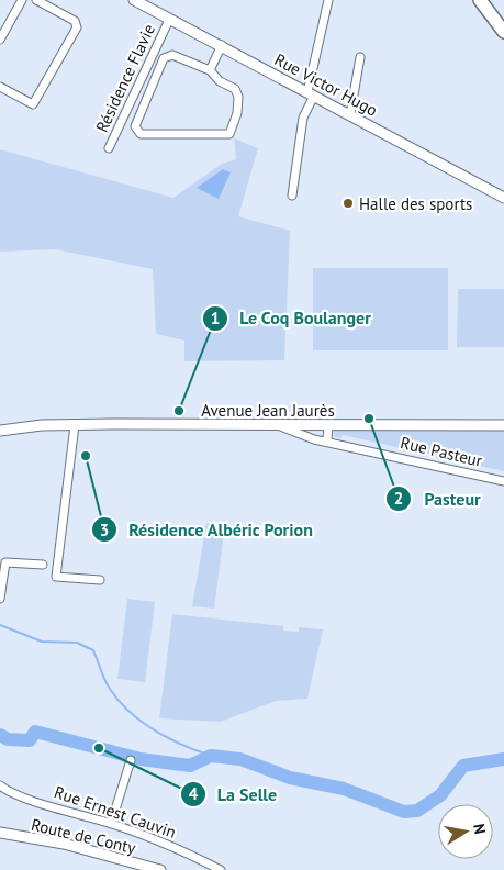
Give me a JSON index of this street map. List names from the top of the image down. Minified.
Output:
{"streets":{"street":["Résidence Flavie","Rue Victor Hugo","Avenue Jean Jaurès","Rue Pasteur","Rue Ernest Cauvin","Route de Conty"]},"crossings":[["Résidence Flavie","Rue Victor Hugo"],["Avenue Jean Jaurès","Rue Pasteur"]],"places":["Halle des sports","Le Coq Boulanger","Pasteur","Résidence Albéric Porion","La Selle"],"north":"right"}
